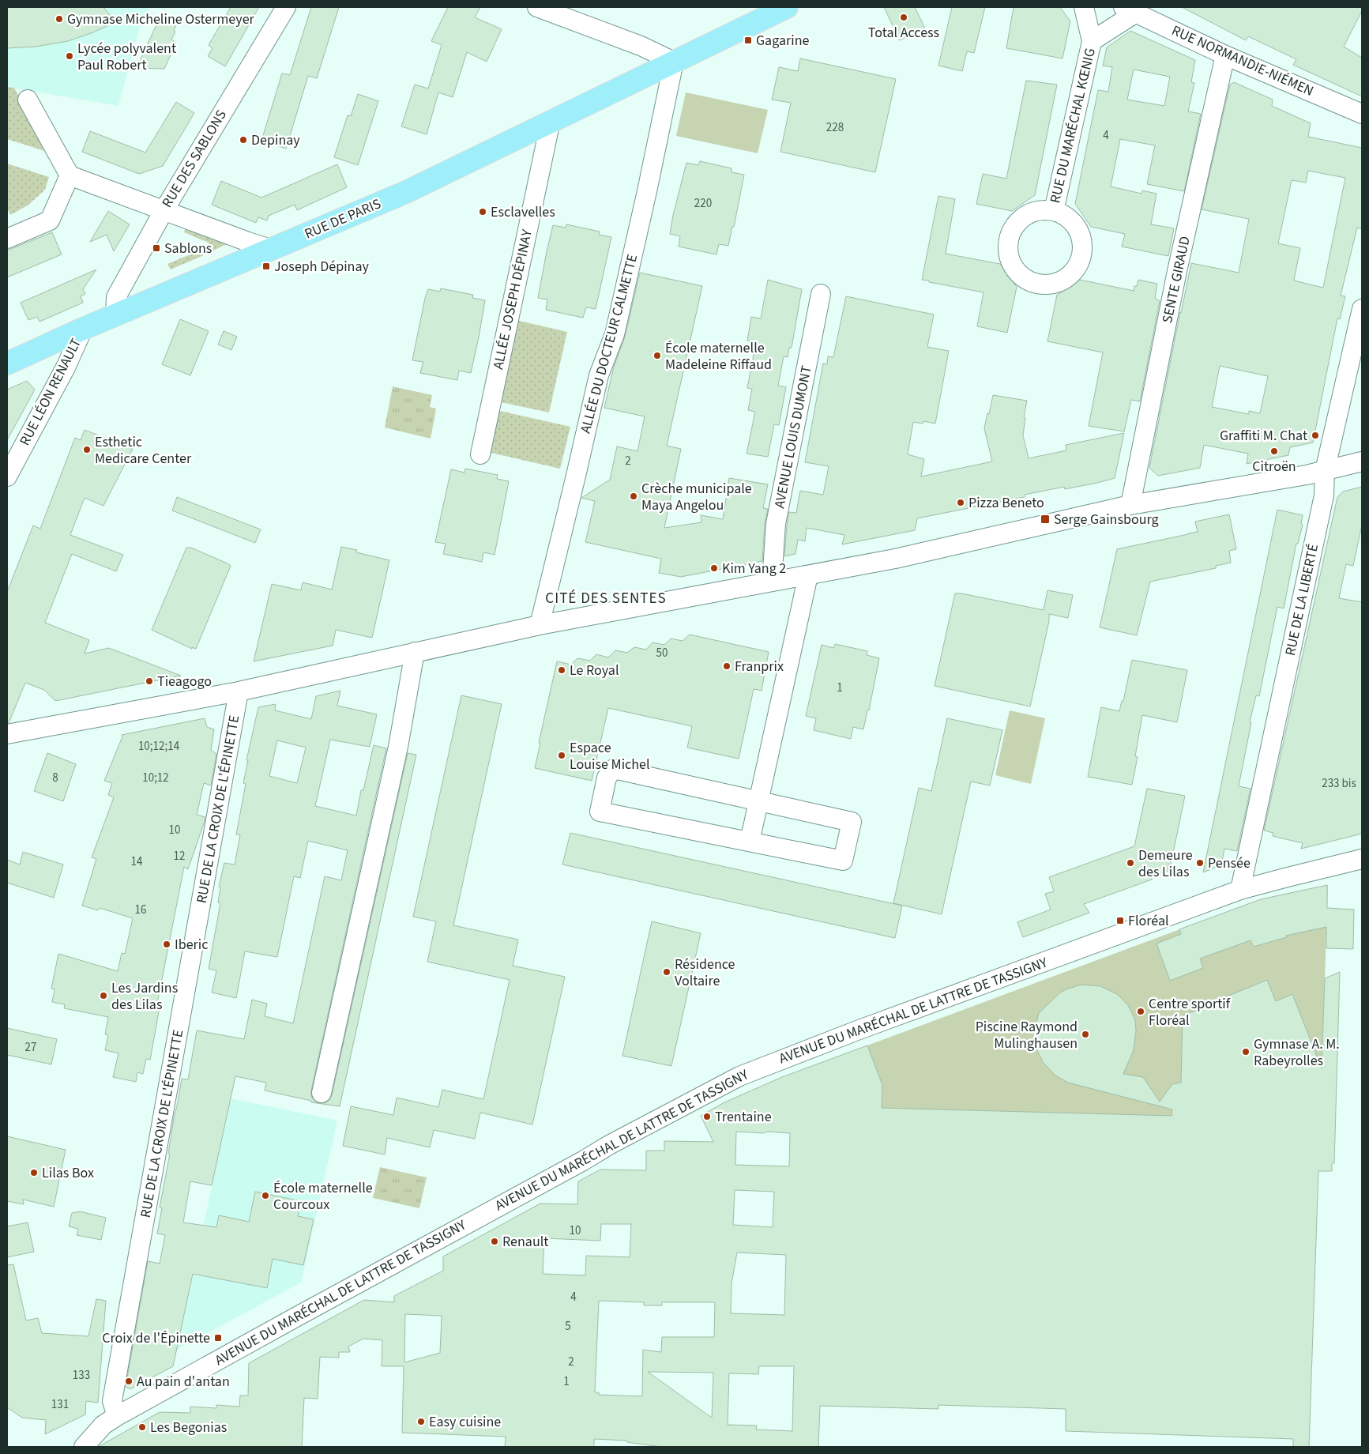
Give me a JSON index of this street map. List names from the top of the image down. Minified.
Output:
{"streets":{"main road":["RUE DE PARIS"],"street":["RUE NORMANDIE-NIÉMEN","RUE DU MARÉCHAL KŒNIG","RUE DES SABLONS","SENTE GIRAUD","ALLÉE JOSEPH DÉPINAY","ALLÉE DU DOCTEUR CALMETTE","RUE LÉON RENAULT","AVENUE LOUIS DUMONT","RUE DE LA LIBERTÉ","RUE DE LA CROIX DE L'ÉPINETTE","AVENUE DU MARÉCHAL DE LATTRE DE TASSIGNY"]},"crossings":[["RUE NORMANDIE-NIÉMEN","RUE DU MARÉCHAL KŒNIG"],["RUE NORMANDIE-NIÉMEN","SENTE GIRAUD"],["RUE DES SABLONS","RUE DE PARIS"],["RUE DE PARIS","ALLÉE JOSEPH DÉPINAY"],["RUE DE PARIS","ALLÉE DU DOCTEUR CALMETTE"],["RUE DE PARIS","RUE LÉON RENAULT"],["RUE DE LA LIBERTÉ","AVENUE DU MARÉCHAL DE LATTRE DE TASSIGNY"],["RUE DE LA CROIX DE L'ÉPINETTE","AVENUE DU MARÉCHAL DE LATTRE DE TASSIGNY"]],"districts":["CITÉ DES SENTES"],"places":{"other":["Total Access","Gymnase Micheline Ostermeyer","Lycée polyvalent Paul Robert","Depinay","Esclavelles","École maternelle Madeleine Riffaud","Graffiti M. Chat","Esthetic Medicare Center","Citroën","Crèche municipale Maya Angelou","Pizza Beneto","Kim Yang 2","Franprix","Le Royal","Tieagogo","Espace Louise Michel","Demeure des Lilas","Pensée","Iberic","Résidence Voltaire","Les Jardins des Lilas","Centre sportif Floréal","Piscine Raymond Mulinghausen","Gymnase A. M. Rabeyrolles","Trentaine","Lilas Box","École maternelle Courcoux","Renault","Au pain d'antan","Easy cuisine","Les Begonias"],"transit":["Gagarine","Sablons","Joseph Dépinay","Serge Gainsbourg","Floréal","Croix de l'Épinette"]},"house_numbers":["228","4","220","2","50","1","10;12;14","8","10;12","233 bis","10","12","14","16","27","10","4","5","2","133","1","131"]}
